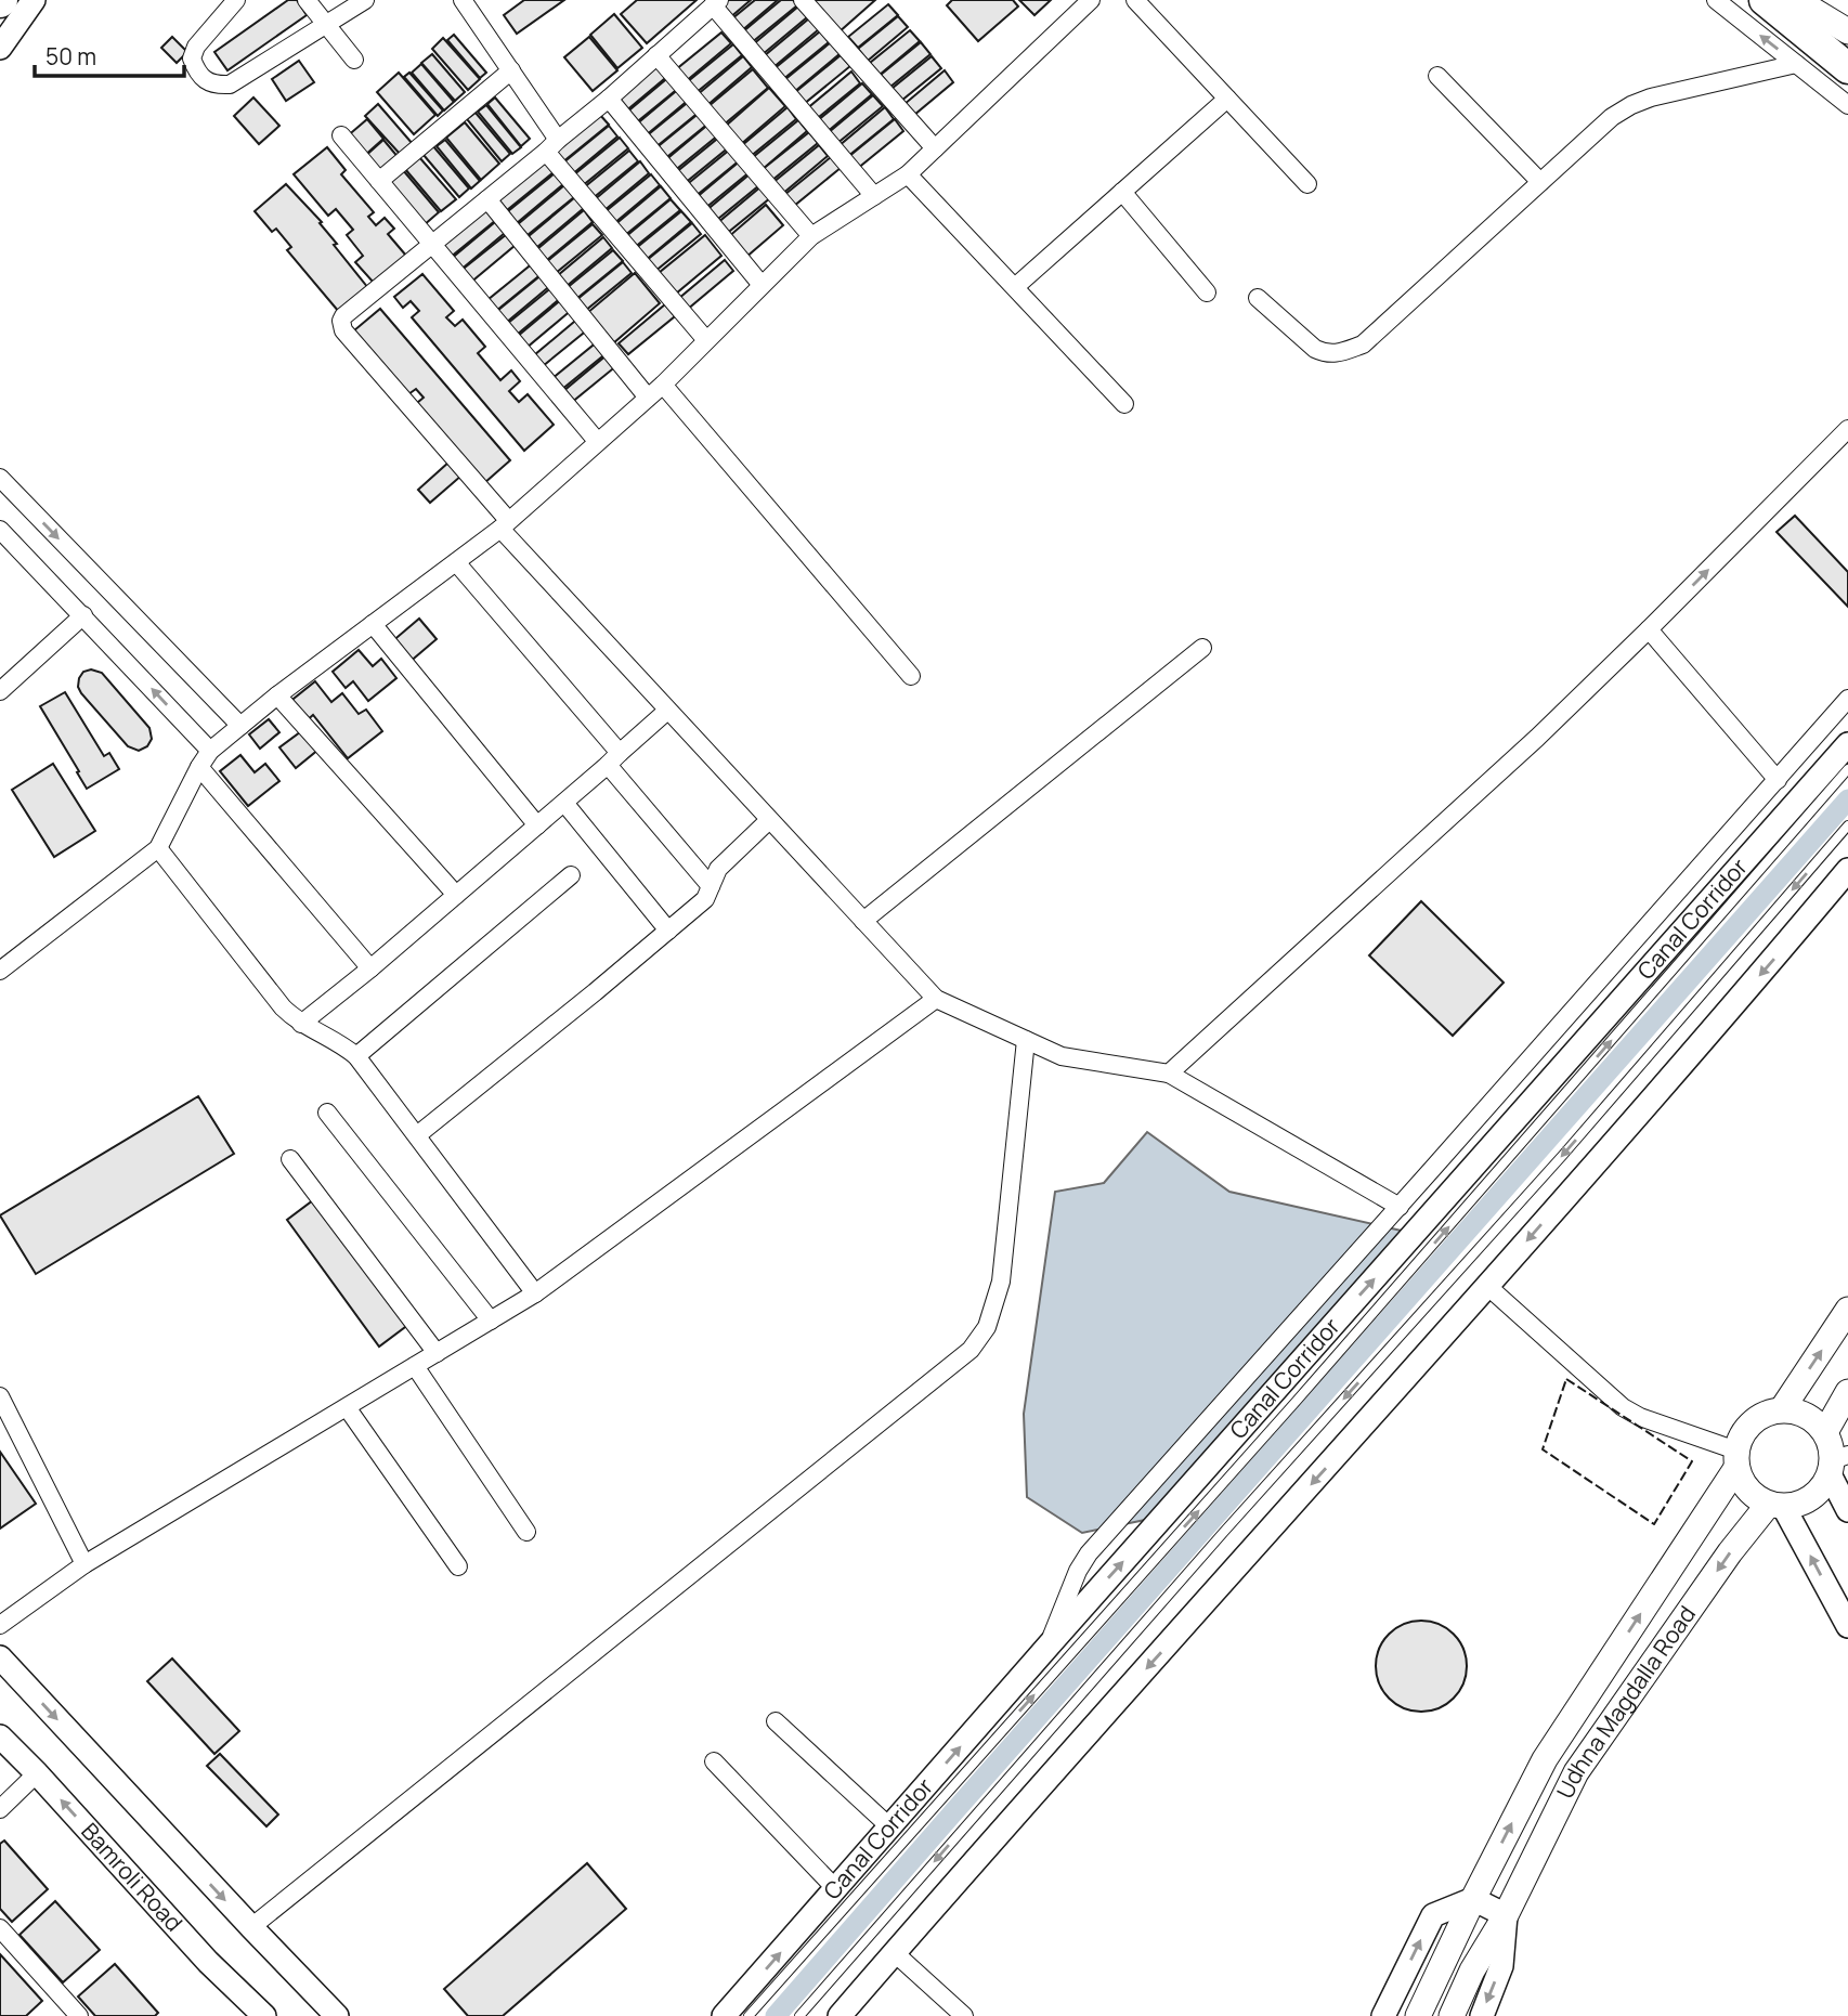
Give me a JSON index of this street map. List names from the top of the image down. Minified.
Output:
{"streets":{"main road":["Udhna Magdalla Road"],"street":["Canal Corridor","Bamroli Road"]},"scale_bar":"50 m"}
